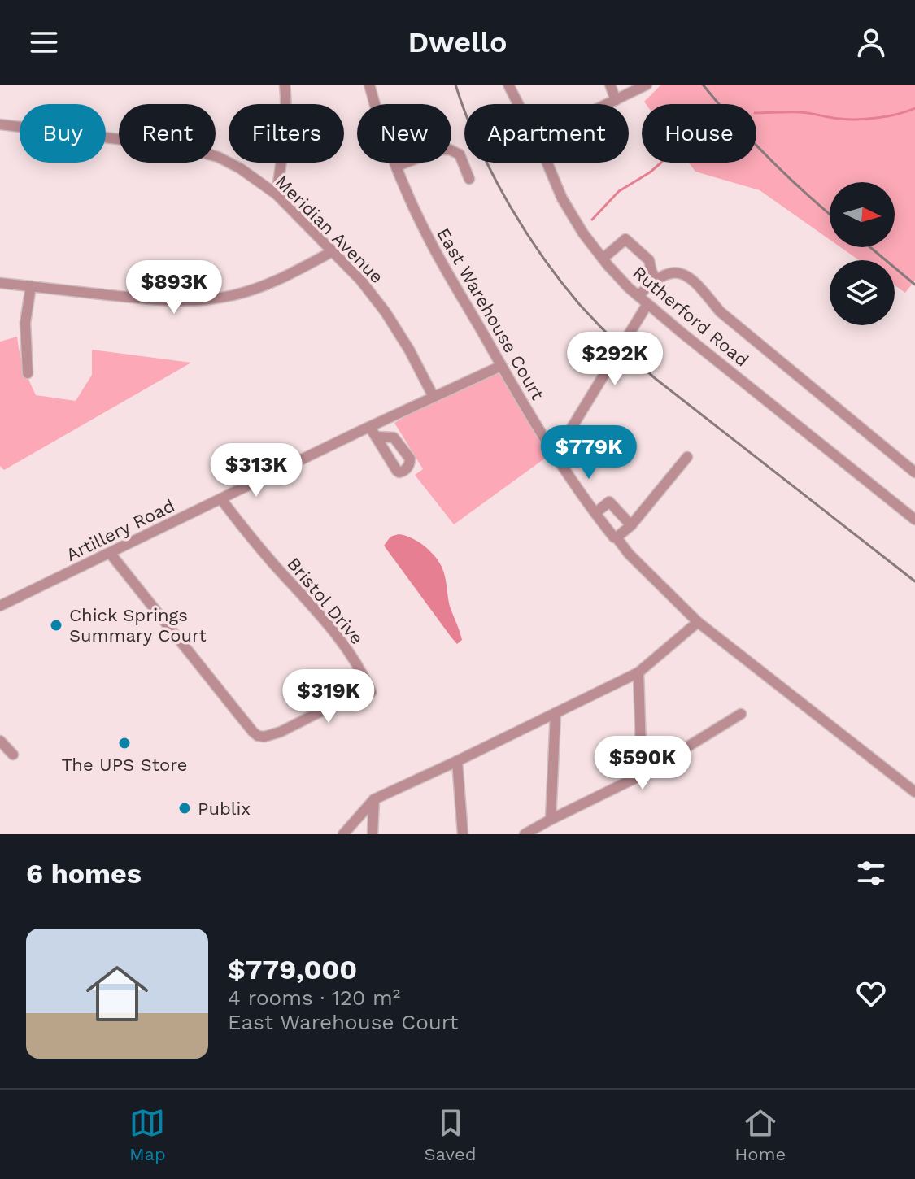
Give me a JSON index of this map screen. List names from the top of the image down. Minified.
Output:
{"streets":{"street":["Meridian Avenue","East Warehouse Court","Rutherford Road","Artillery Road","Bristol Drive"]},"crossings":[["Meridian Avenue","Artillery Road"],["East Warehouse Court","Artillery Road"],["Artillery Road","Bristol Drive"]],"places":["Chick Springs Summary Court","The UPS Store","Publix"],"north":"right","page":{"header":"Dwello","chip":["Buy","Rent","Filters","New","Apartment","House"],"price":["$893K","$292K","$779K","$313K","$319K","$590K"],"heading":"6 homes","list":[{"name":"$779,000","note":"4 rooms · 120 m² · East Warehouse Court"}],"tabs":["Map","Saved","Home"]}}
